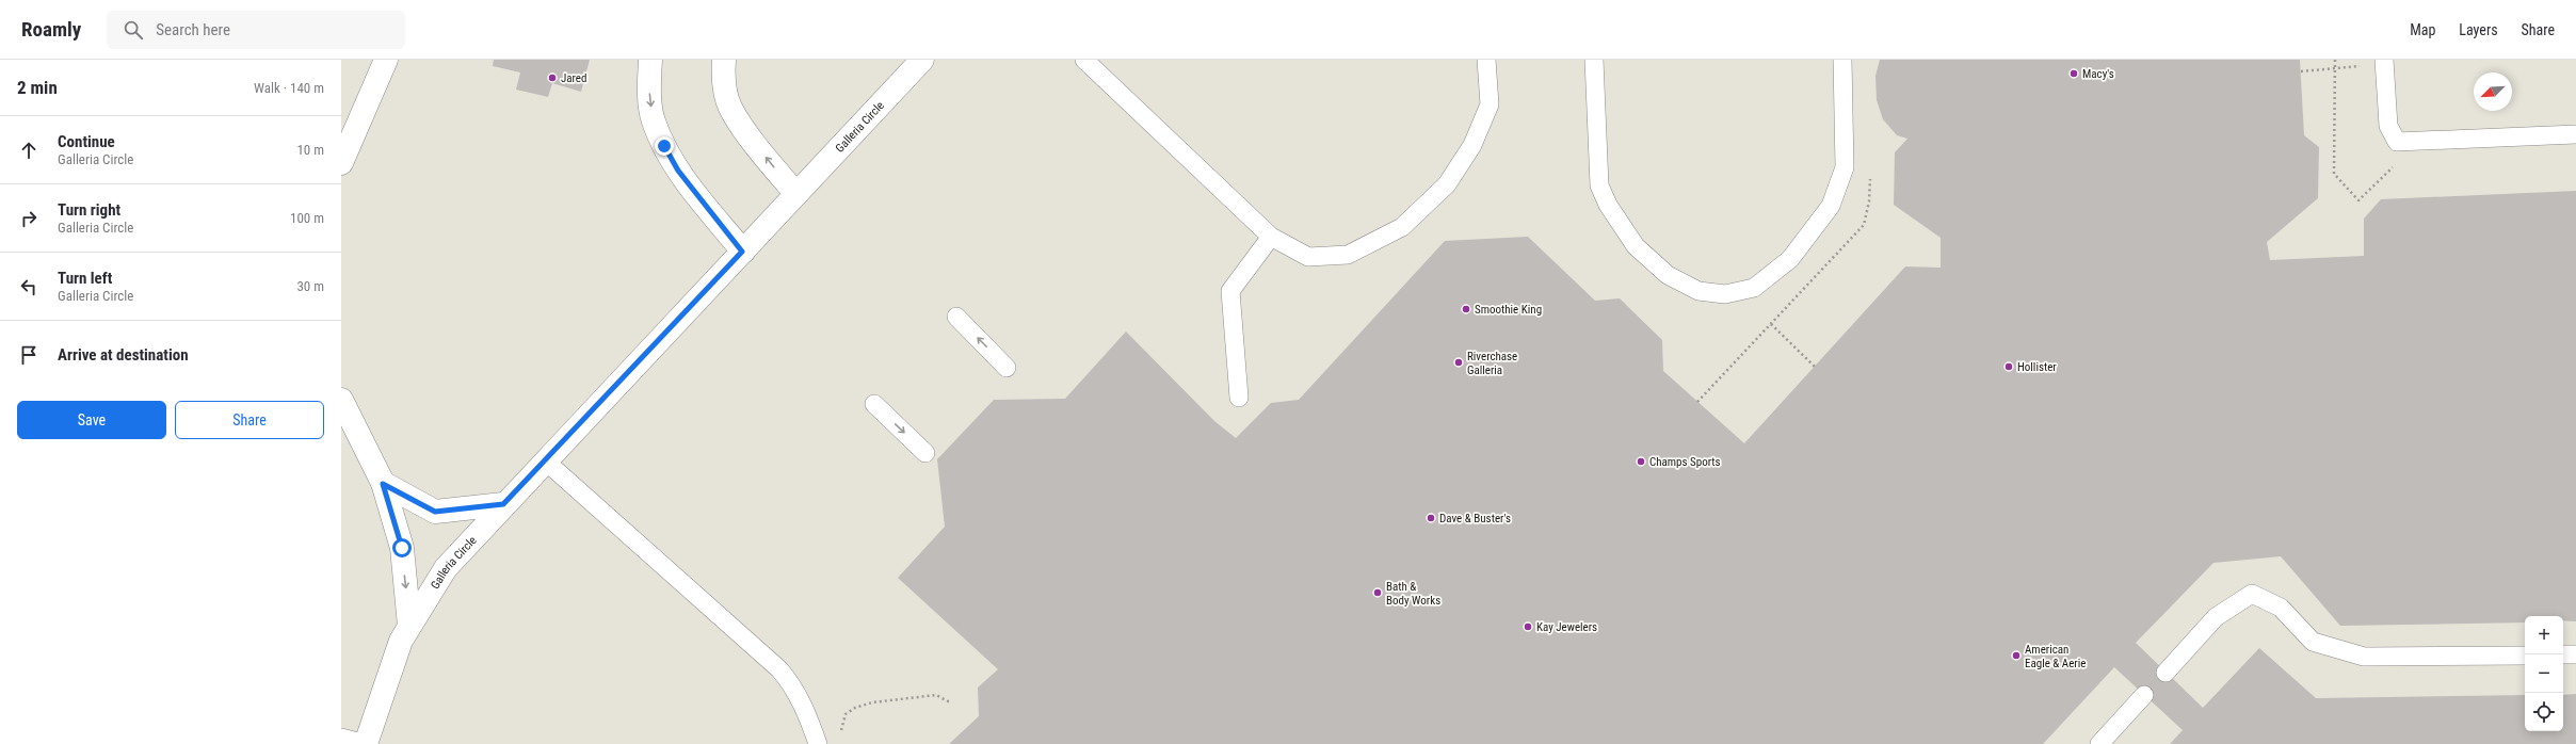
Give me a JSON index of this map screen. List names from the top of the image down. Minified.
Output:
{"streets":{"street":["Galleria Circle"]},"places":["Macy's","Jared","Smoothie King","Riverchase Galleria","Hollister","Champs Sports","Dave & Buster's","Bath & Body Works","Kay Jewelers","American Eagle & Aerie"],"north":"bottom left","page":{"header":"Roamly","search":"Search here","nav":["Map","Layers","Share"],"heading":["2 min","Walk · 140 m"],"list":[["Continue","Galleria Circle","10 m"],["Turn right","Galleria Circle","100 m"],["Turn left","Galleria Circle","30 m"],"Arrive at destination"],"buttons":["Save","Share"],"map_buttons":["+","−"]}}
